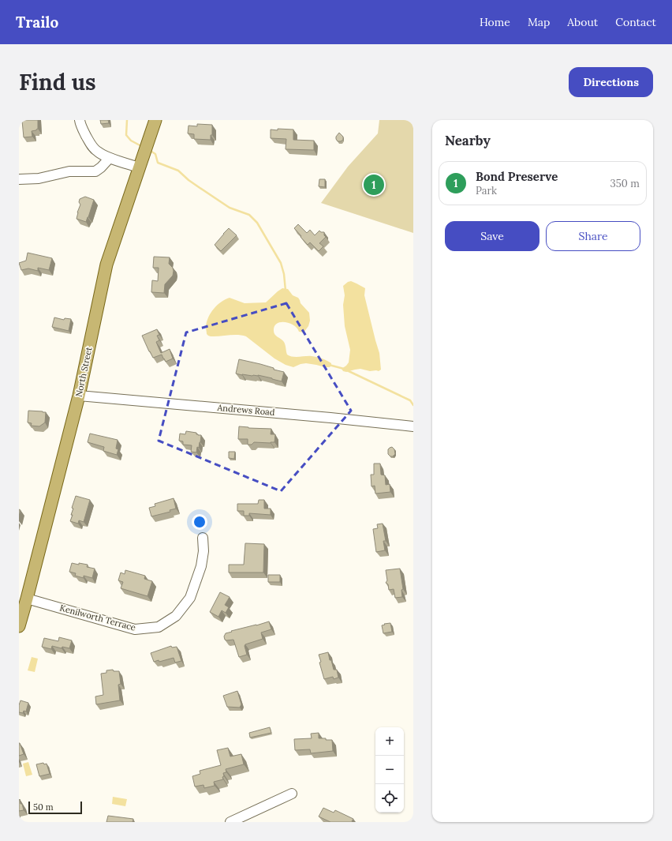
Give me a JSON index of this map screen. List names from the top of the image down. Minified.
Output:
{"streets":{"main road":["North Street"],"street":["Andrews Road","Kenilworth Terrace"]},"crossings":[["North Street","Andrews Road"],["North Street","Kenilworth Terrace"]],"scale_bar":"50 m","page":{"header":"Trailo","nav":["Home","Map","About","Contact"],"buttons":["Directions",["Save","Share"]],"title":"Find us","heading":"Nearby","list":[{"mark":"1","name":"Bond Preserve","note":"Park","value":"350 m"}],"pins":"1","map_buttons":["+","−"],"scale":"50 m"}}
